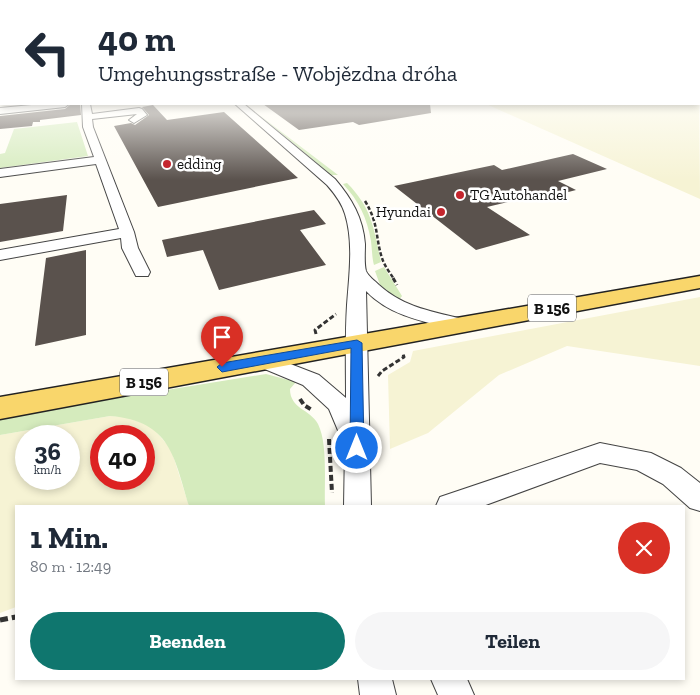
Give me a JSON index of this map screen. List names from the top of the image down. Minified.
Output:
{"streets":{"main road":["B 156"]},"places":["edding","TG Autohandel","Hyundai"],"page":{"turn":["40 m","Umgehungsstraße - Wobjězdna dróha"],"speed":"36 km/h","limit":"40","heading":["1 Min.","80 m · 12:49"],"buttons":["Beenden","Teilen"]}}
